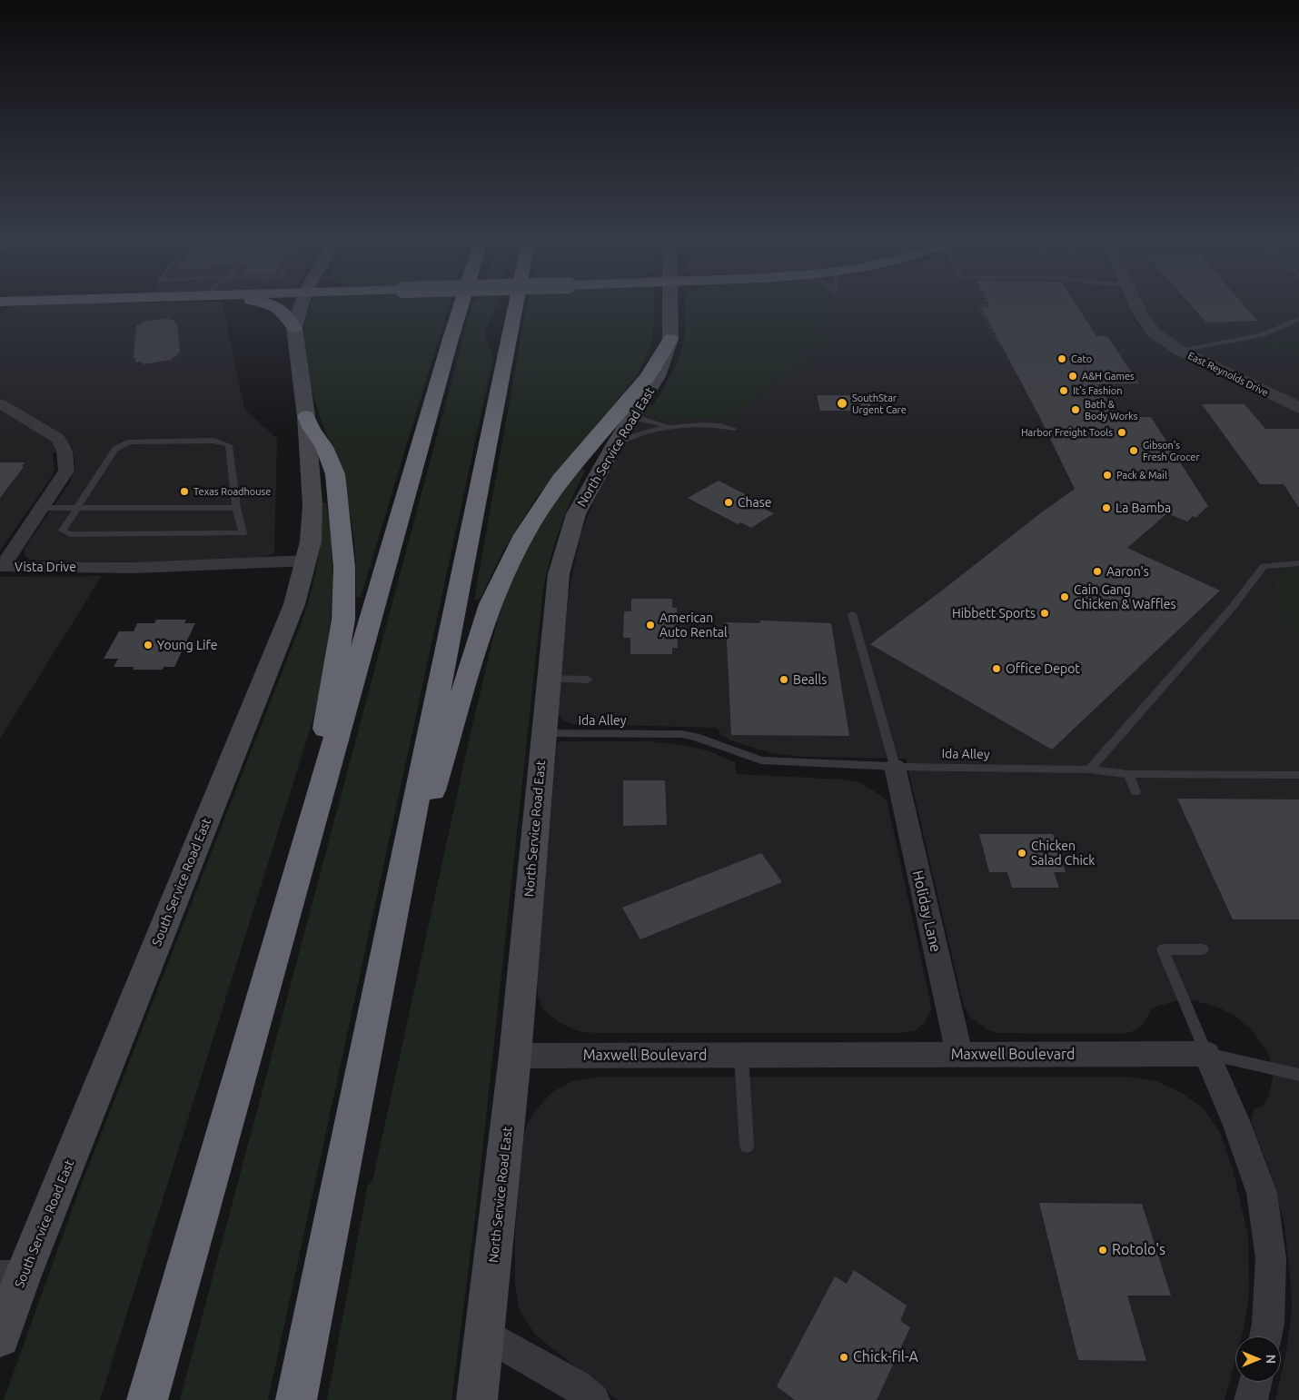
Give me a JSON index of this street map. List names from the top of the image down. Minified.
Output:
{"streets":{"main road":["North Service Road East","South Service Road East"],"street":["East Reynolds Drive","Vista Drive","Holiday Lane","Maxwell Boulevard"],"lane":["Ida Alley"]},"crossings":[["North Service Road East","Ida Alley"],["North Service Road East","Maxwell Boulevard"],["Vista Drive","South Service Road East"],["Ida Alley","Holiday Lane"],["Holiday Lane","Maxwell Boulevard"]],"places":["Cato","A&H Games","It's Fashion","SouthStar Urgent Care","Bath & Body Works","Harbor Freight Tools","Gibson's Fresh Grocer","Pack & Mail","Texas Roadhouse","Chase","La Bamba","Aaron's","Cain Gang Chicken & Waffles","Hibbett Sports","American Auto Rental","Young Life","Office Depot","Bealls","Chicken Salad Chick","Rotolo's","Chick-fil-A"],"north":"right"}
